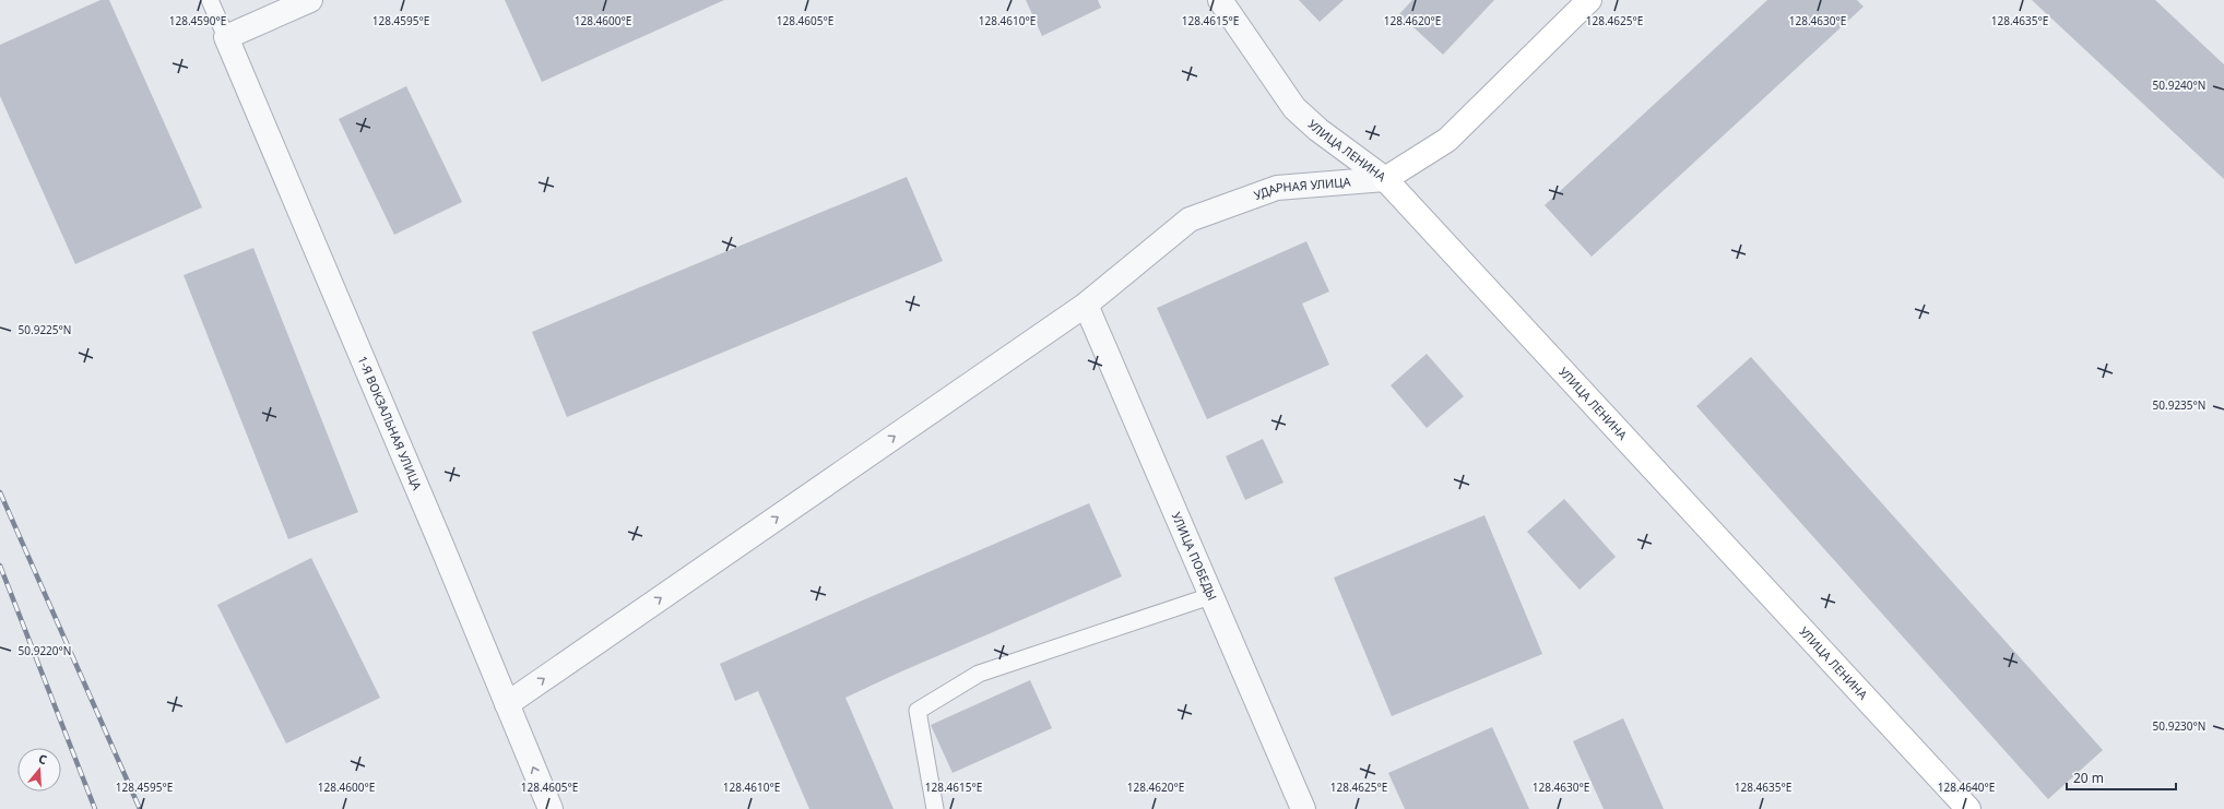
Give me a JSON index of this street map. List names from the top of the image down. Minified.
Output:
{"streets":{"street":["УЛИЦА ЛЕНИНА","УДАРНАЯ УЛИЦА","1-Я ВОКЗАЛЬНАЯ УЛИЦА","УЛИЦА ПОБЕДЫ"]},"crossings":[["УЛИЦА ЛЕНИНА","УДАРНАЯ УЛИЦА"],["УДАРНАЯ УЛИЦА","1-Я ВОКЗАЛЬНАЯ УЛИЦА"],["УДАРНАЯ УЛИЦА","УЛИЦА ПОБЕДЫ"]],"one_way":["УДАРНАЯ УЛИЦА"],"scale_bar":"20 m","north":"top","coordinates":["128.4590°E","128.4595°E","128.4600°E","128.4605°E","128.4610°E","128.4615°E","128.4620°E","128.4625°E","128.4630°E","128.4635°E","50.9240°N","50.9225°N","50.9235°N","50.9220°N","50.9230°N","128.4640°E"]}
